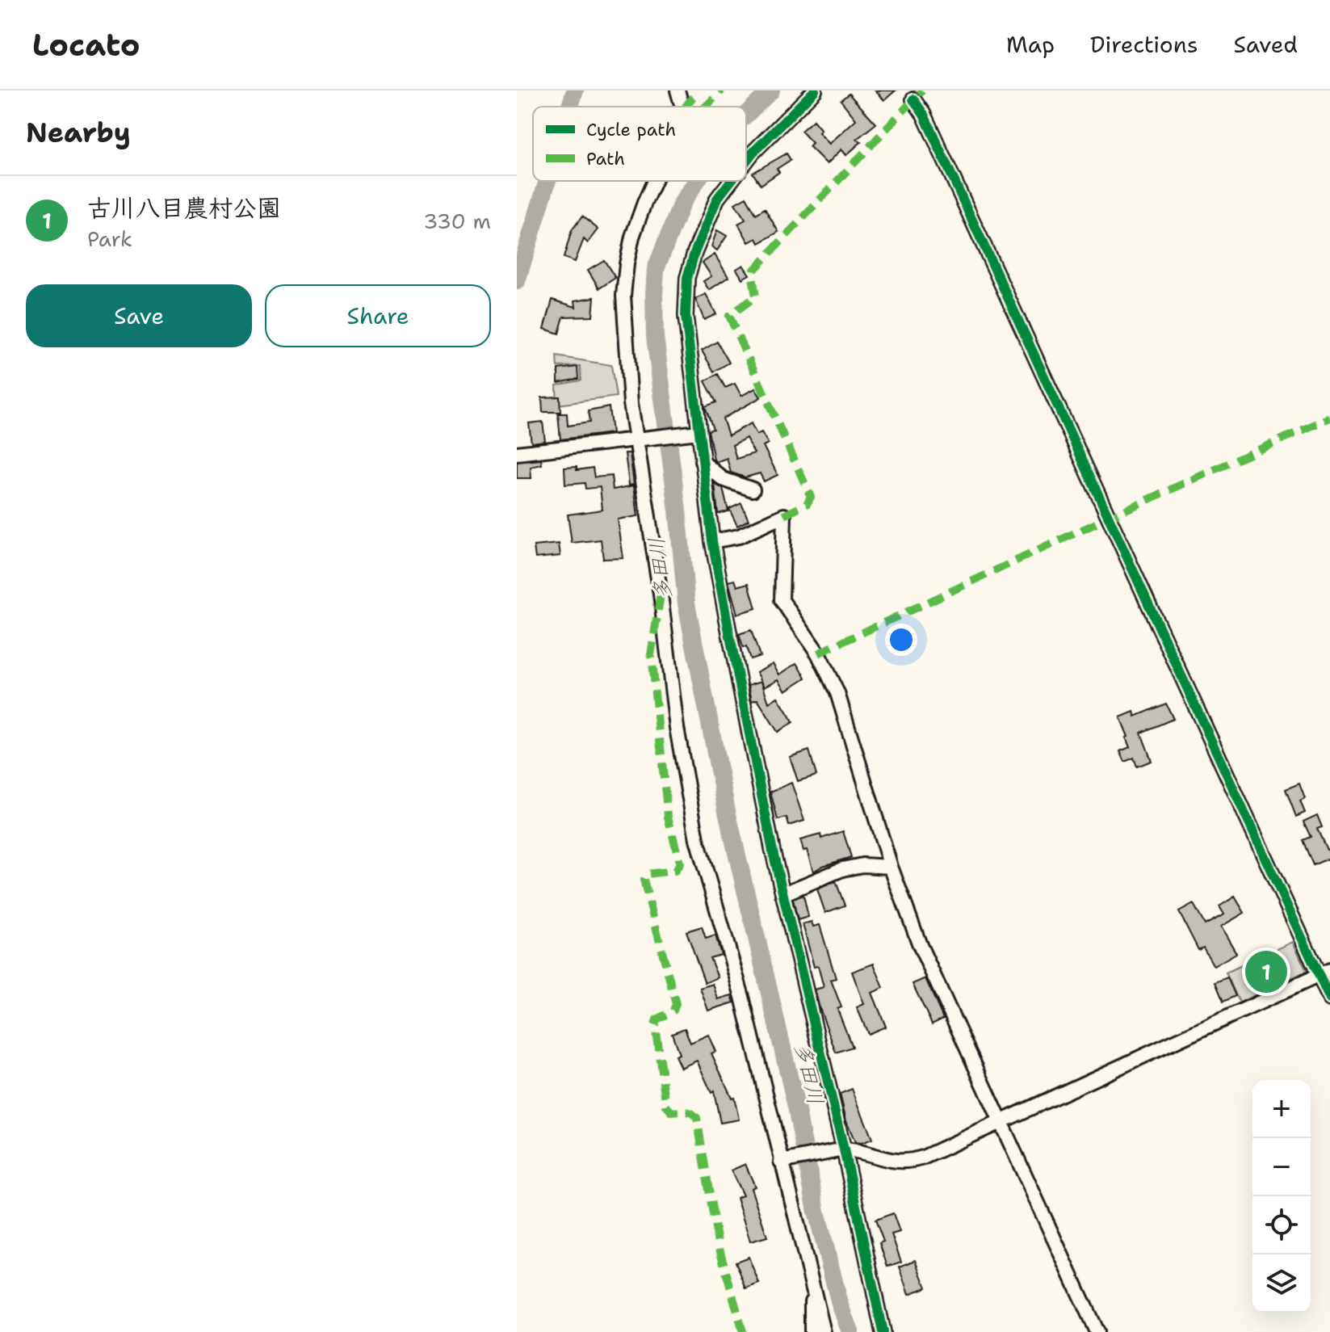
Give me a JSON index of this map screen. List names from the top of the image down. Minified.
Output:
{"water":["多田川"],"legend":["Cycle path","Path"],"page":{"header":"Locato","nav":["Map","Directions","Saved"],"heading":"Nearby","list":[{"mark":"1","name":"古川八目農村公園","note":"Park","value":"330 m"}],"buttons":["Save","Share"],"pins":"1","map_buttons":["+","−"]}}
